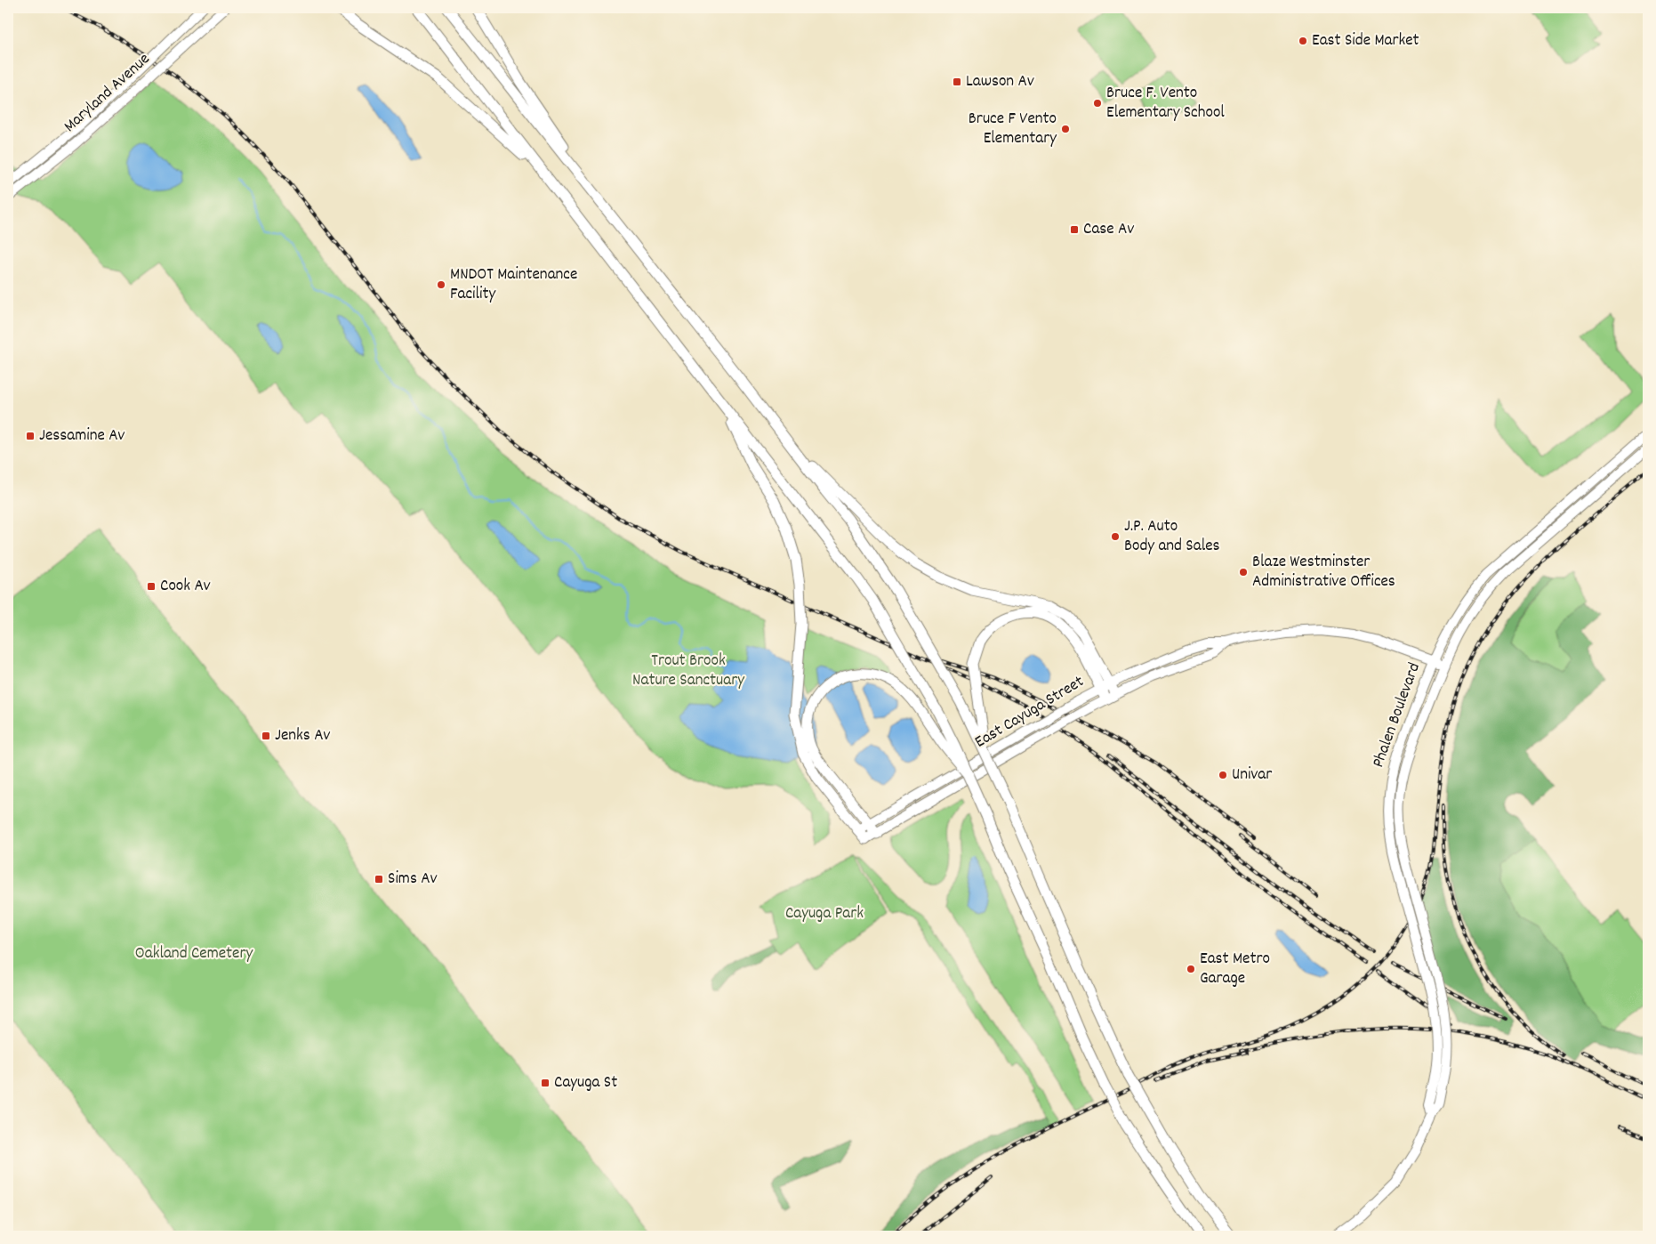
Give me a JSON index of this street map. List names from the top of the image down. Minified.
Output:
{"streets":{"main road":["Maryland Avenue","East Cayuga Street","Phalen Boulevard"]},"crossings":[["East Cayuga Street","Phalen Boulevard"]],"parks":["Trout Brook Nature Sanctuary","Cayuga Park","Oakland Cemetery"],"places":{"other":["East Side Market","Bruce F. Vento Elementary School","Bruce F Vento Elementary","MNDOT Maintenance Facility","J.P. Auto Body and Sales","Blaze Westminster Administrative Offices","Univar","East Metro Garage"],"transit":["Lawson Av","Case Av","Jessamine Av","Cook Av","Jenks Av","Sims Av","Cayuga St"]}}
